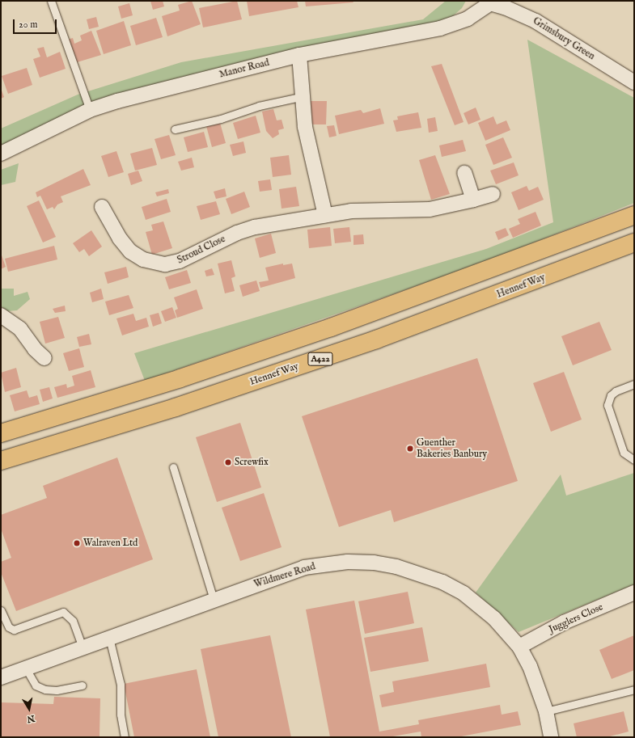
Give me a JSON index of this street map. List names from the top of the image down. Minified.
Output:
{"streets":{"highway":["Hennef Way","A422"],"street":["Grimsbury Green","Manor Road","Stroud Close","Wildmere Road","Jugglers Close"]},"crossings":[["Grimsbury Green","Manor Road"],["Wildmere Road","Jugglers Close"]],"places":["Guenther Bakeries Banbury","Screwfix","Walraven Ltd"],"scale_bar":"20 m","north":"bottom"}
